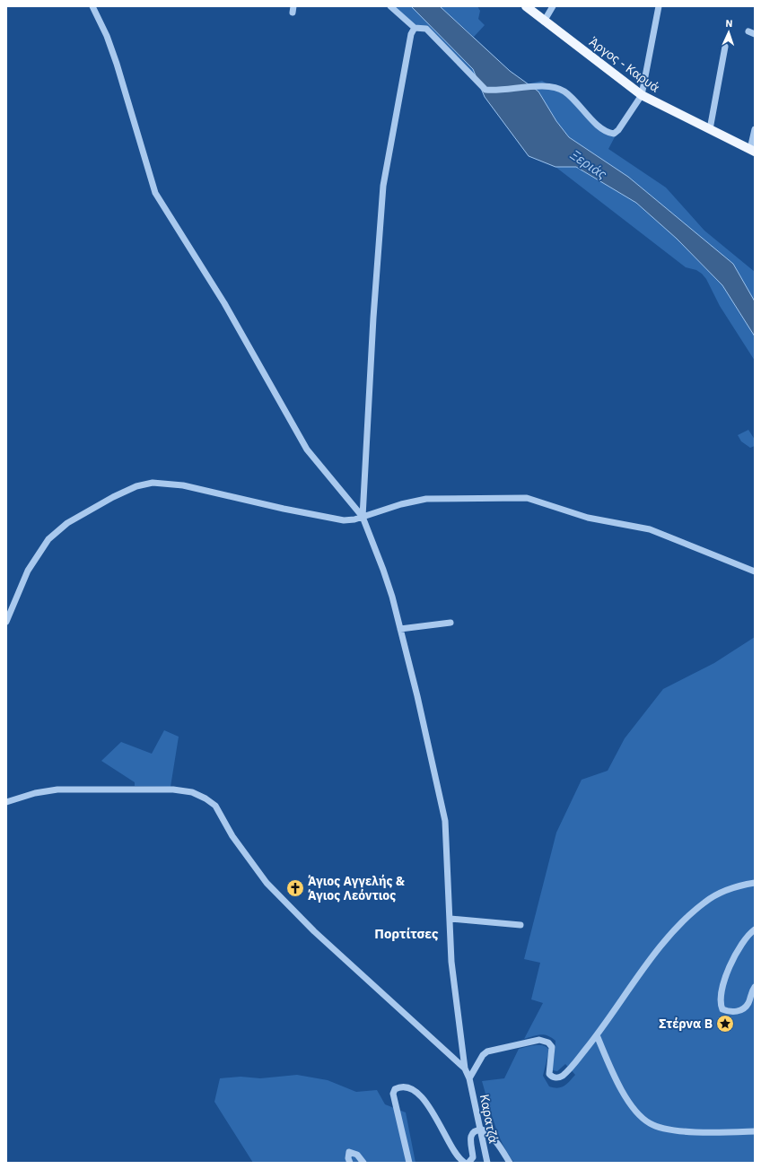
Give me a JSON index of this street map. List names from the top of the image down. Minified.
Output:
{"streets":{"main road":["Άργος - Καρυά"],"street":["Καρατζά"]},"districts":["Πορτίτσες"],"water":["Ξεριάς"],"places":{"church":["Άγιος Αγγελής & Άγιος Λεόντιος"],"place":["Στέρνα Β"]},"north":"top"}
